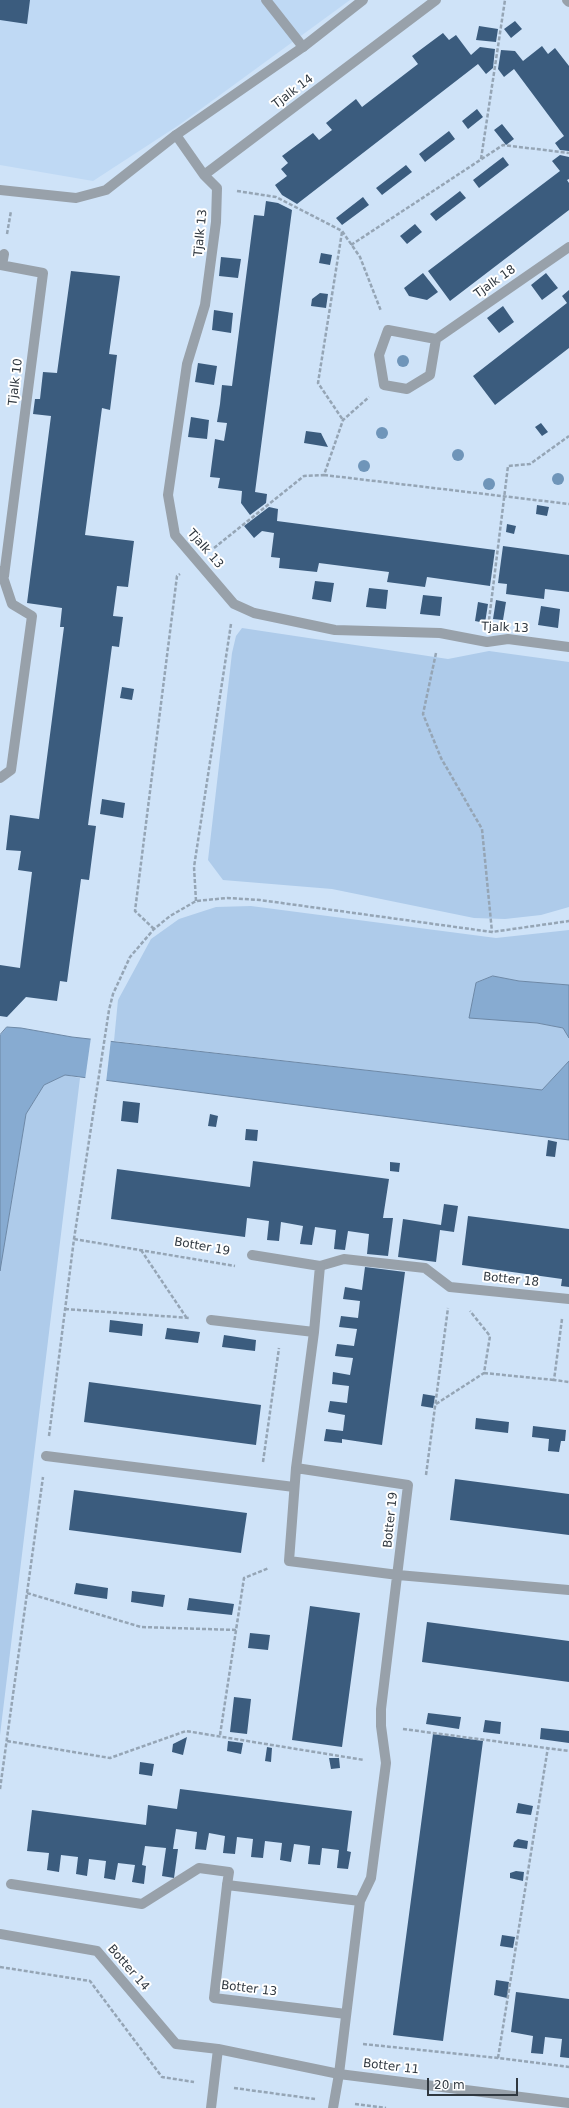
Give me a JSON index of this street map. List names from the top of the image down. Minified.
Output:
{"streets":{"street":["Tjalk 14","Tjalk 13","Tjalk 18","Tjalk 10","Botter 19","Botter 18","Botter 14","Botter 13","Botter 11"]},"crossings":[["Botter 14","Botter 11"]],"scale_bar":"20 m"}
